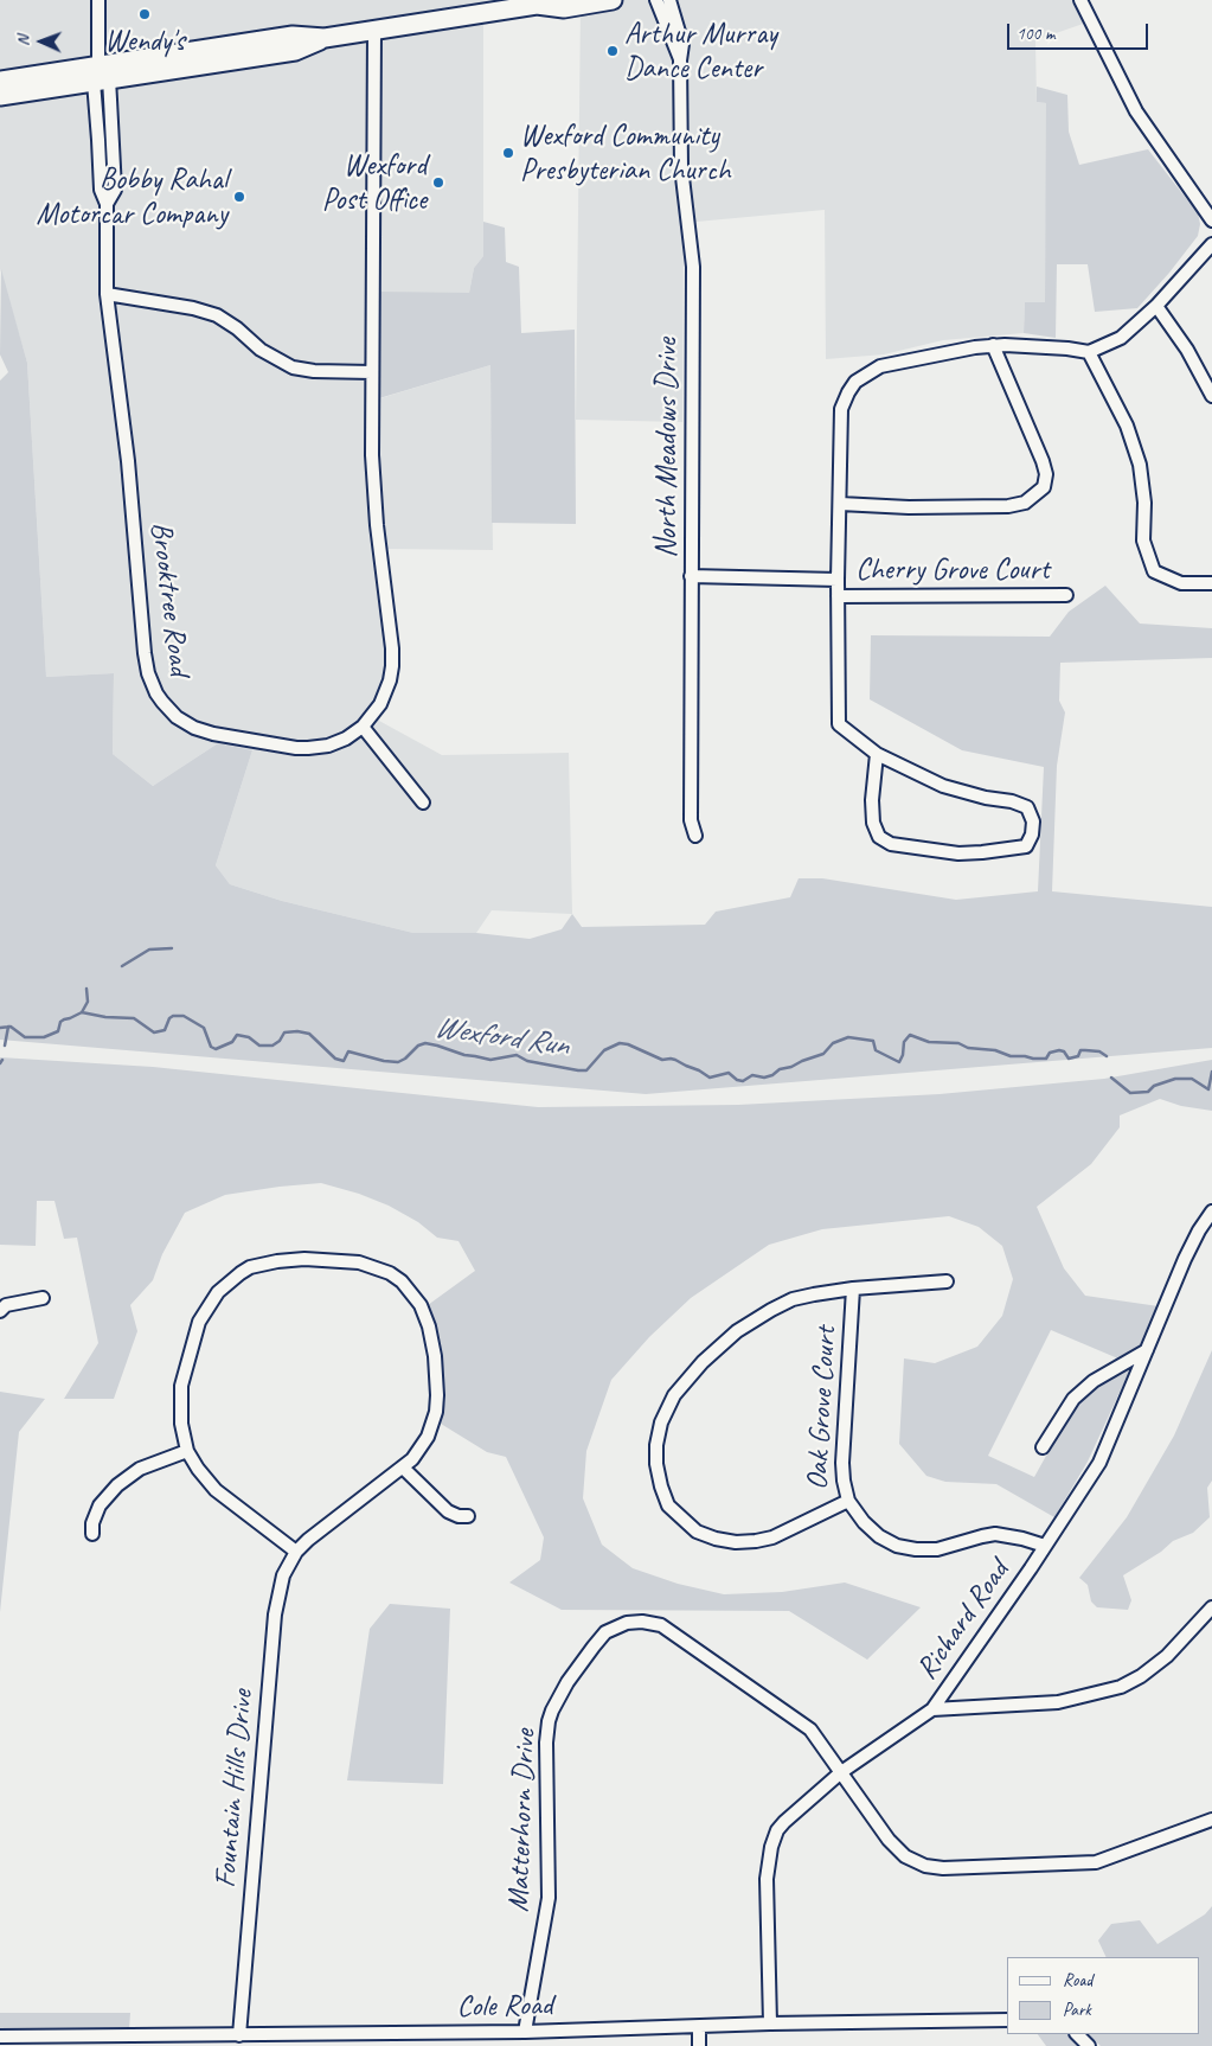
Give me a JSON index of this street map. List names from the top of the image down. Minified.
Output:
{"streets":{"street":["North Meadows Drive","Cherry Grove Court","Brooktree Road","Oak Grove Court","Richard Road","Fountain Hills Drive","Matterhorn Drive","Cole Road"]},"crossings":[["Richard Road","Matterhorn Drive"],["Richard Road","Cole Road"],["Fountain Hills Drive","Cole Road"],["Matterhorn Drive","Cole Road"]],"water":["Wexford Run"],"places":["Wendy's","Arthur Murray Dance Center","Wexford Community Presbyterian Church","Wexford Post Office","Bobby Rahal Motorcar Company"],"legend":["Road","Park"],"scale_bar":"100 m","north":"left"}
